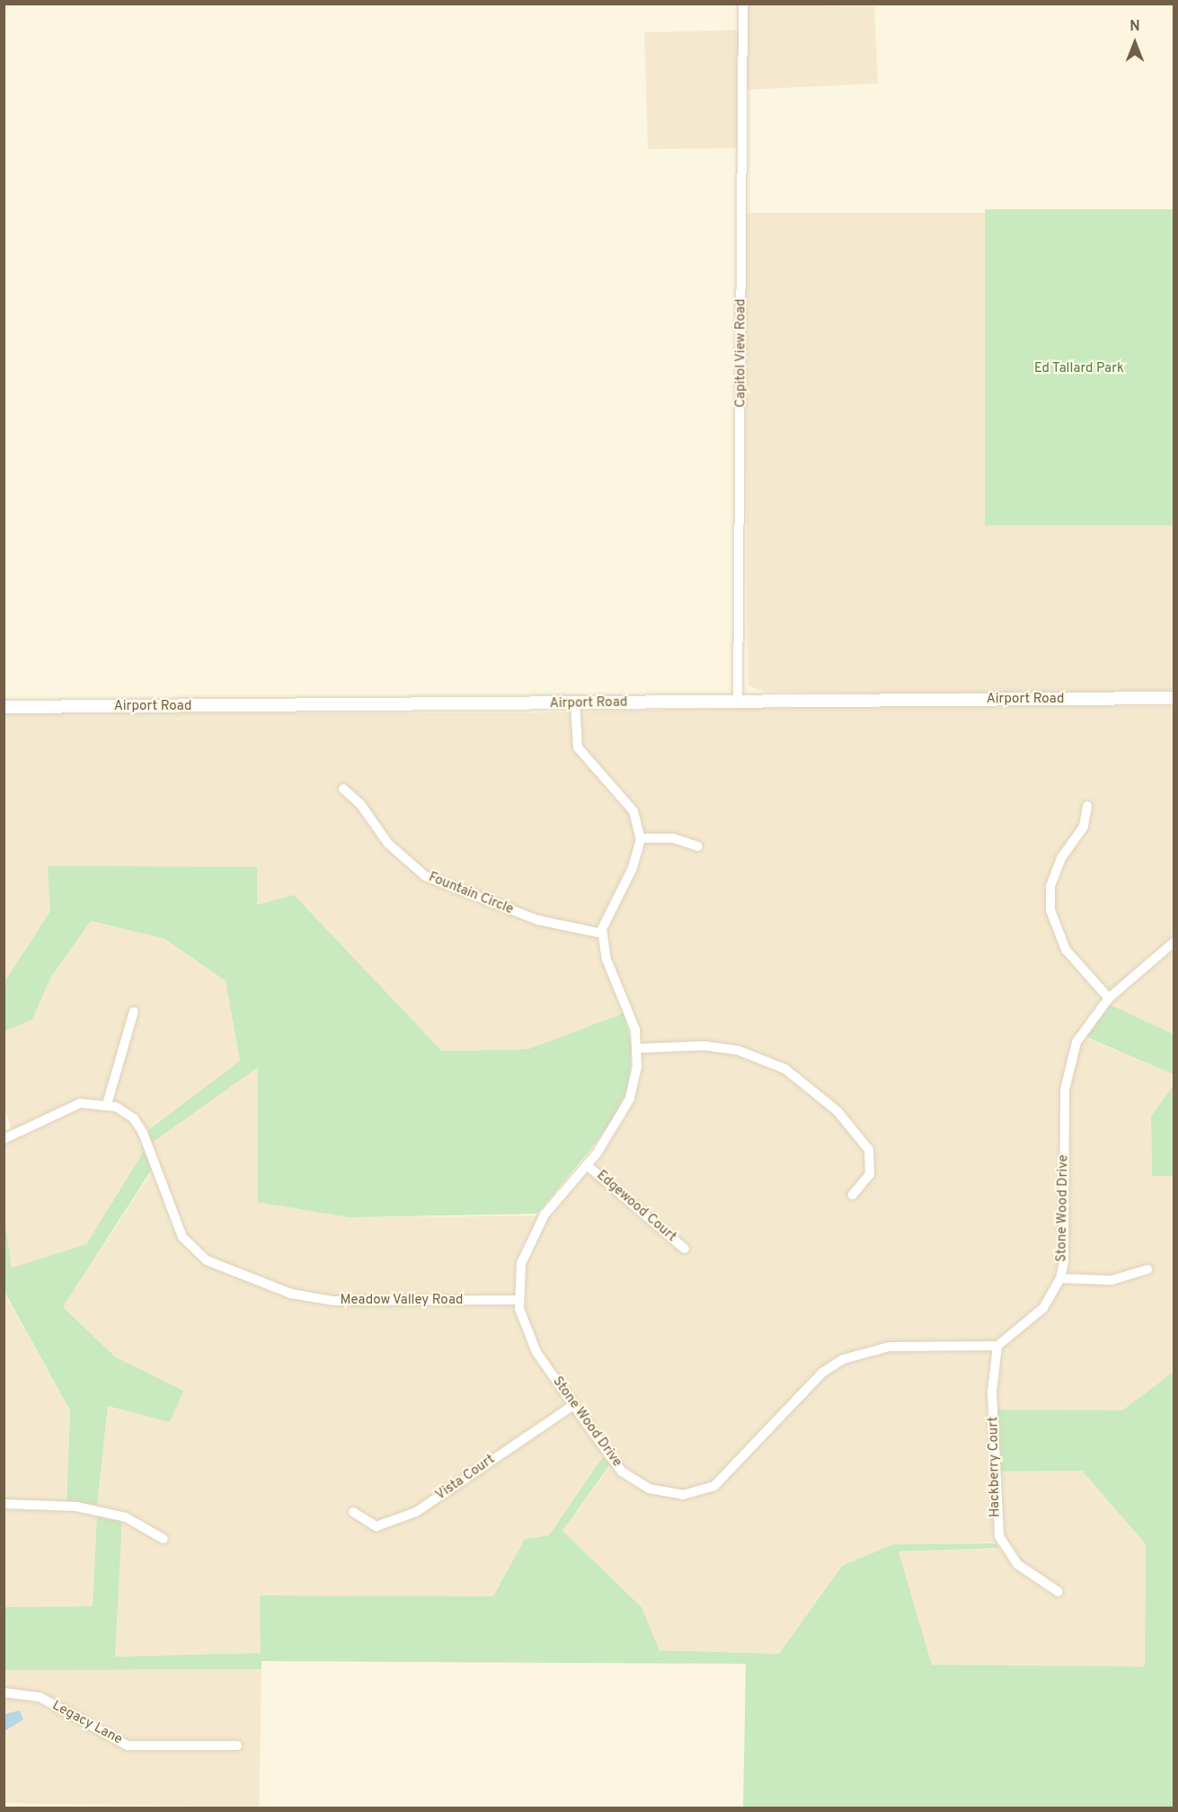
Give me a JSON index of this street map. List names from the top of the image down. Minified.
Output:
{"streets":{"street":["Capitol View Road","Airport Road","Fountain Circle","Edgewood Court","Stone Wood Drive","Meadow Valley Road","Hackberry Court","Vista Court","Legacy Lane"]},"crossings":[["Capitol View Road","Airport Road"],["Fountain Circle","Stone Wood Drive"],["Edgewood Court","Stone Wood Drive"],["Stone Wood Drive","Meadow Valley Road"],["Stone Wood Drive","Hackberry Court"],["Stone Wood Drive","Vista Court"]],"parks":["Ed Tallard Park"],"north":"top"}
